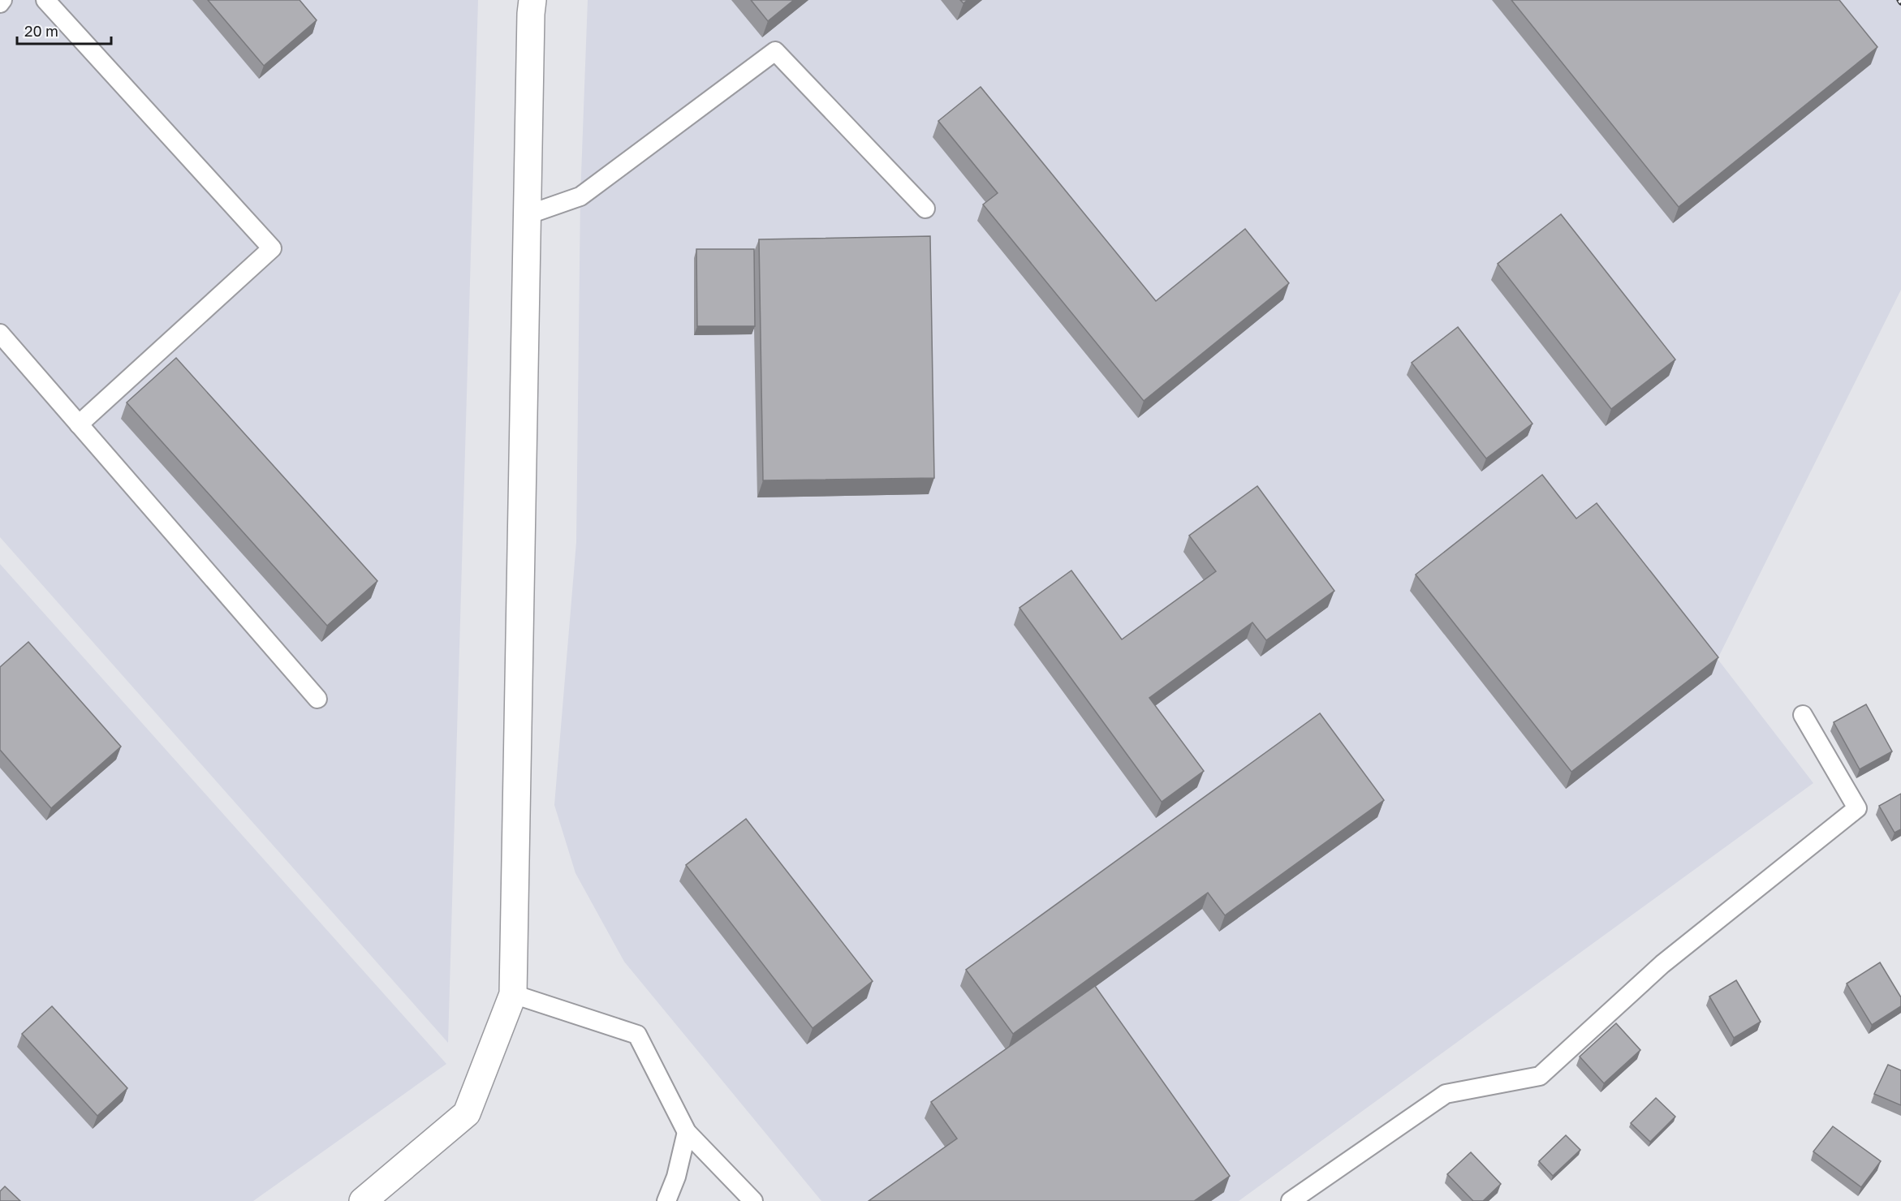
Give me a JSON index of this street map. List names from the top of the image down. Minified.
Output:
{"scale_bar":"20 m"}
